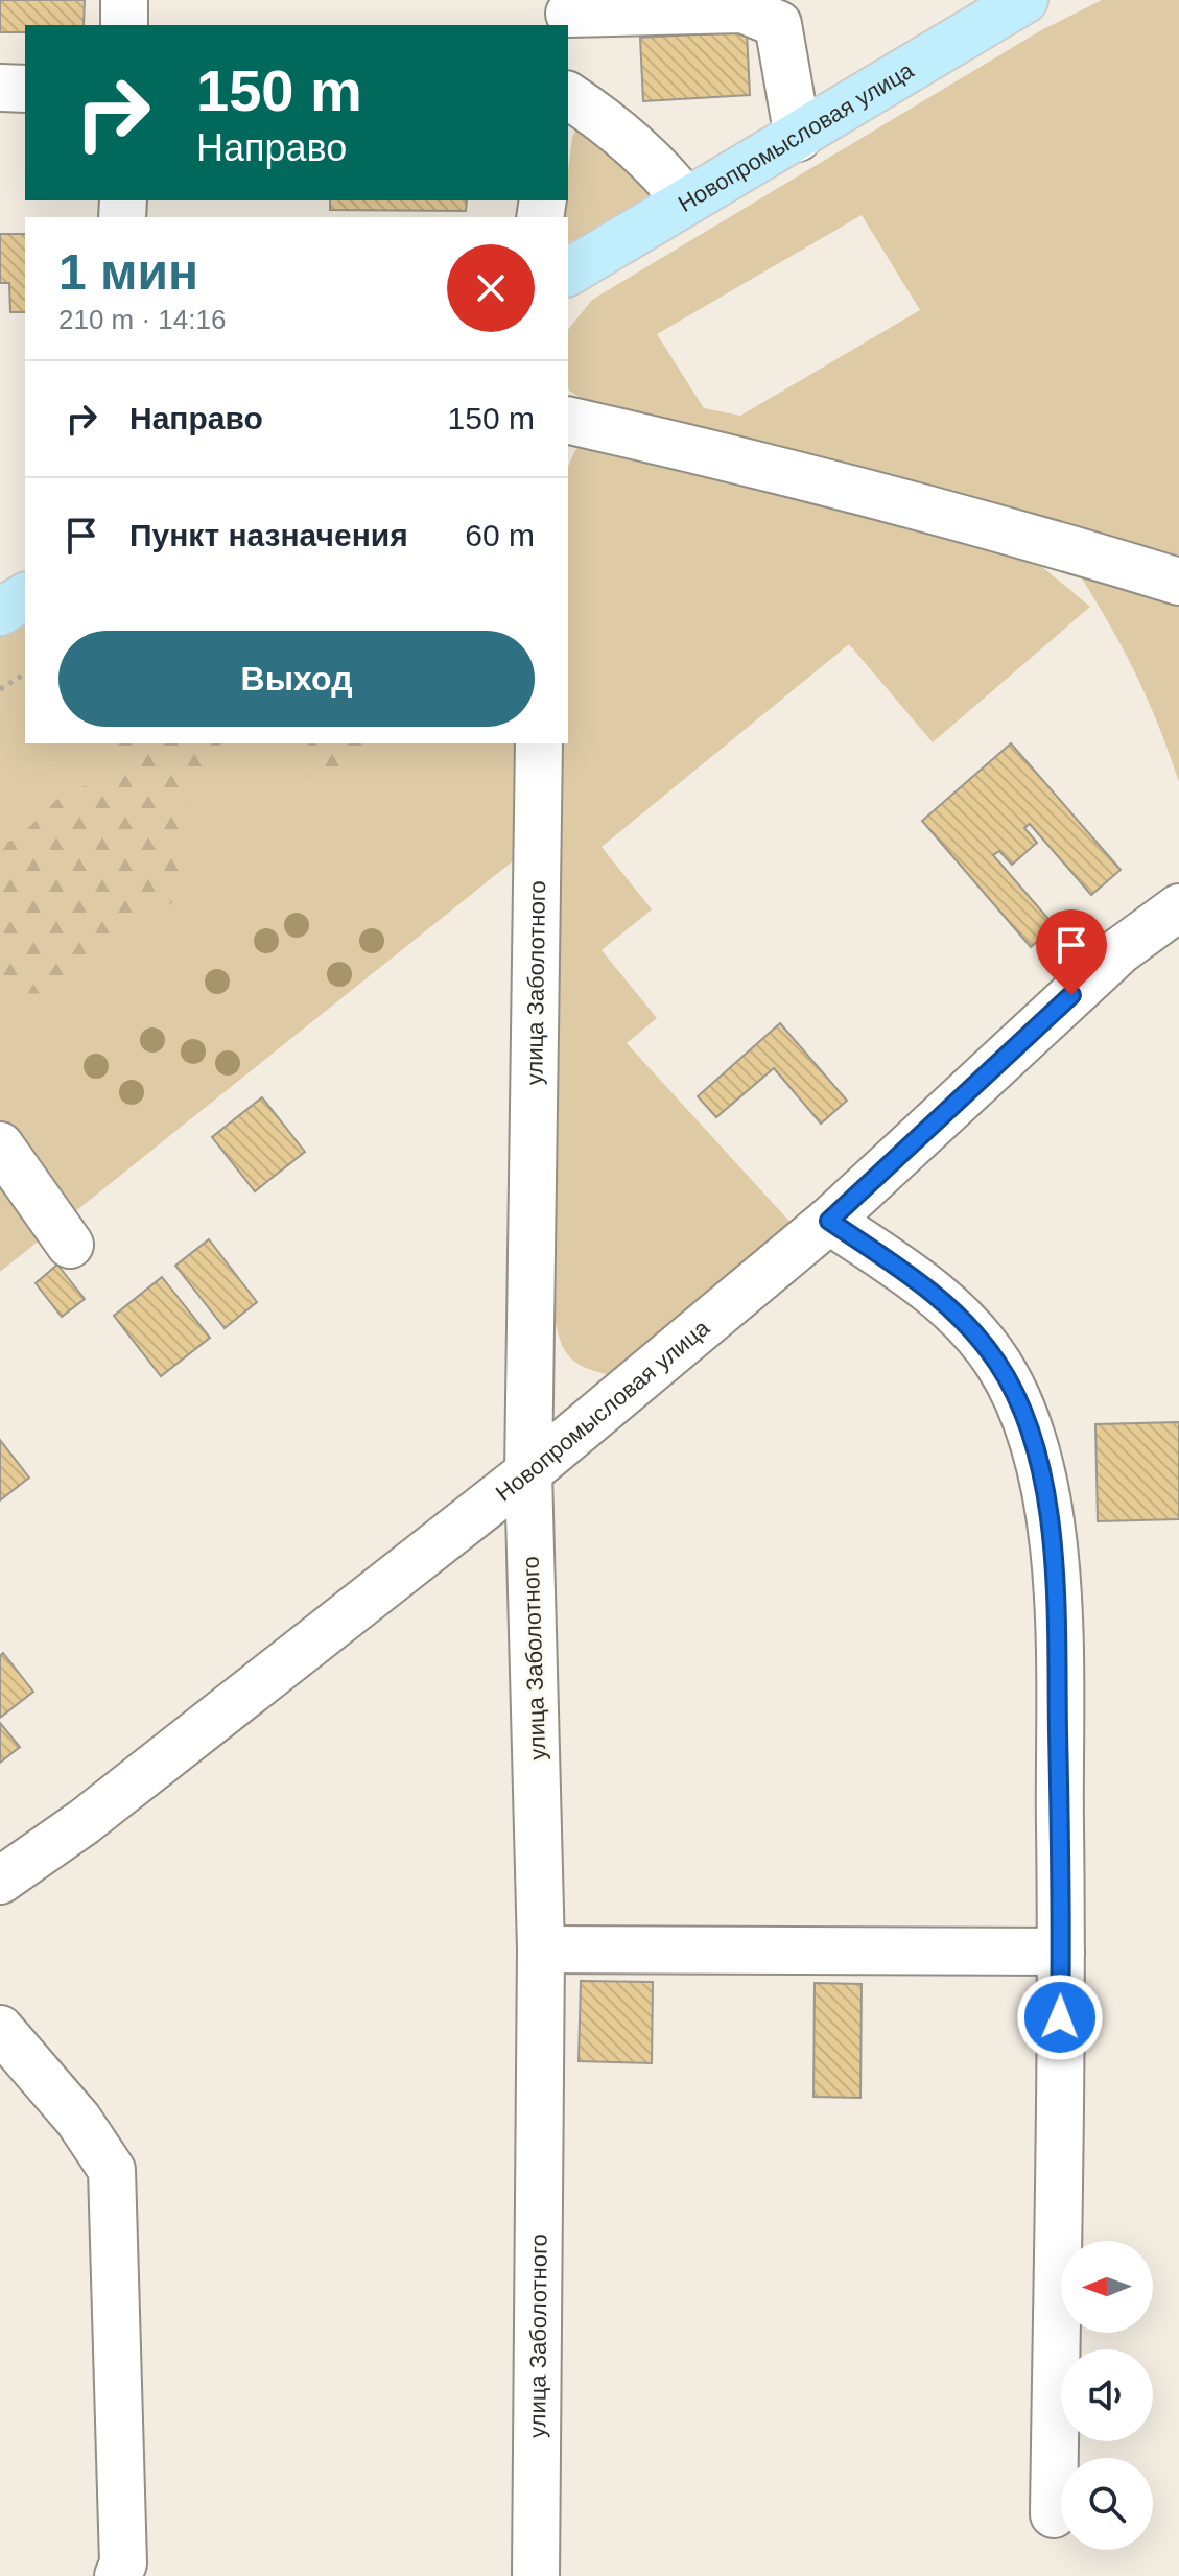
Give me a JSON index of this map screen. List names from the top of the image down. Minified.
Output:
{"streets":{"main road":["Новопромысловая улица"],"street":["улица Заболотного"]},"crossings":[["Новопромысловая улица","улица Заболотного"]],"north":"left","page":{"turn":["150 m","Направо"],"heading":["1 мин","210 m · 14:16"],"list":[{"name":"Направо","value":"150 m"},{"name":"Пункт назначения","value":"60 m"}],"buttons":"Выход"}}
